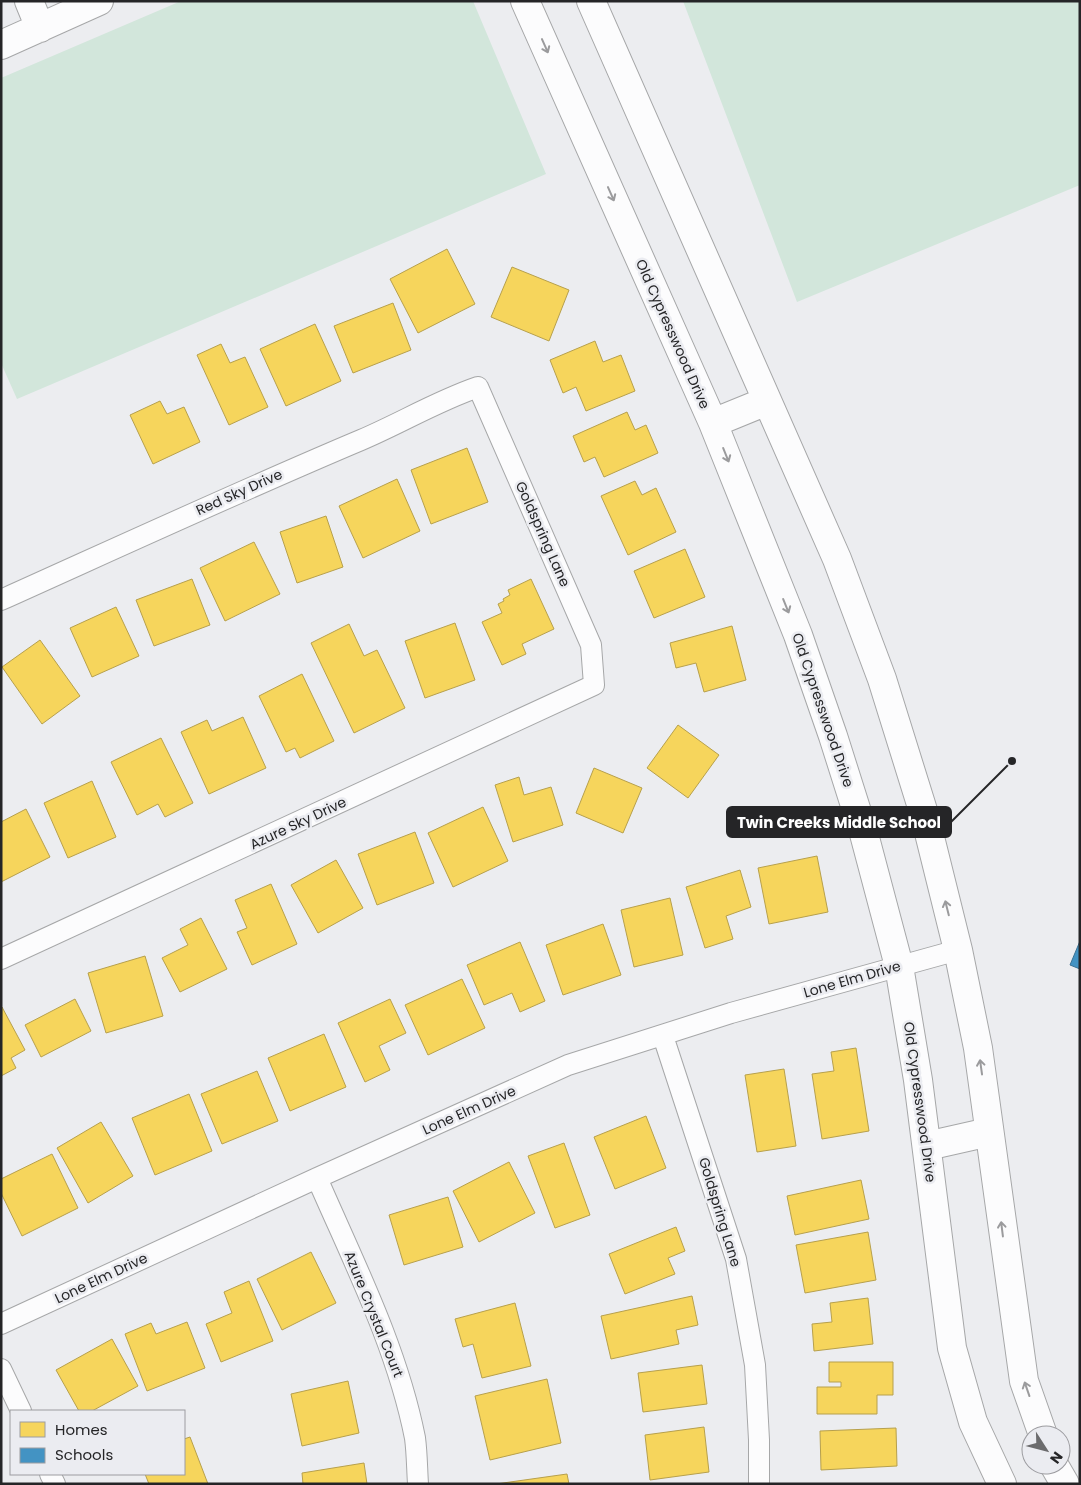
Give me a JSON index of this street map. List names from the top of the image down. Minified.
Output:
{"streets":{"street":["Old Cypresswood Drive","Red Sky Drive","Goldspring Lane","Azure Sky Drive","Lone Elm Drive","Azure Crystal Court"]},"crossings":[["Old Cypresswood Drive","Lone Elm Drive"],["Red Sky Drive","Goldspring Lane"],["Goldspring Lane","Azure Sky Drive"],["Goldspring Lane","Lone Elm Drive"],["Lone Elm Drive","Azure Crystal Court"]],"places":["Twin Creeks Middle School"],"legend":["Homes","Schools"],"north":"bottom right"}
